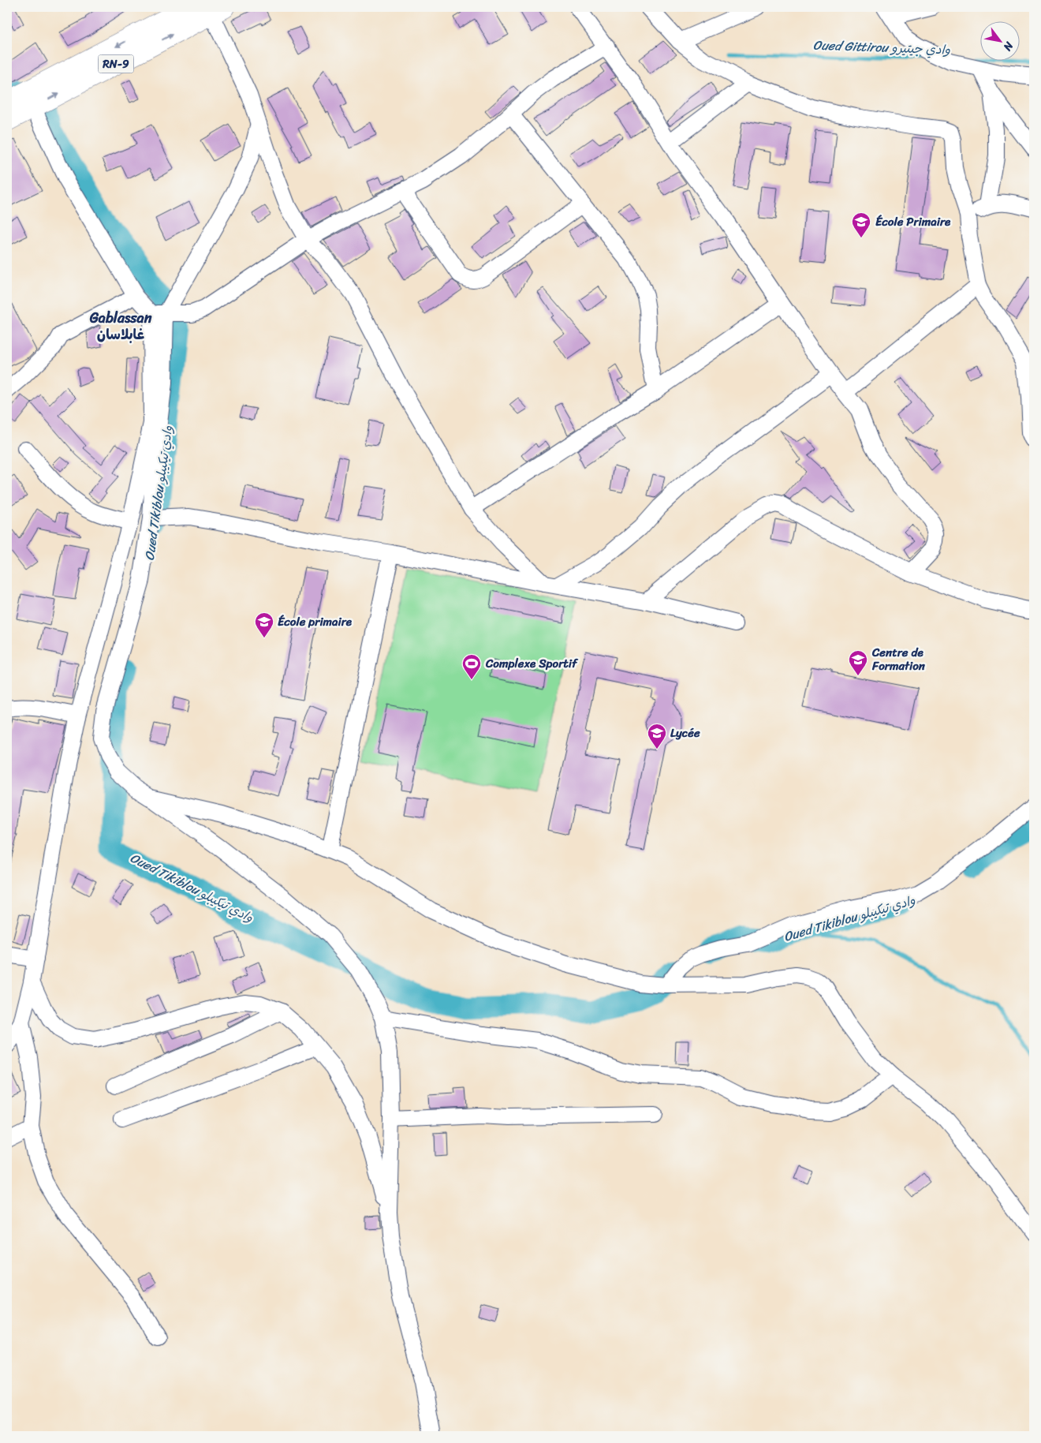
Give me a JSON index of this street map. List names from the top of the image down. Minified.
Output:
{"streets":{"main road":["RN-9"]},"districts":["Gablassan غابلاسان"],"water":["Oued Gittirou وادي جيتيرو","Oued Tikiblou وادي تيكيبلو"],"places":{"school or university":["École Primaire","École primaire","Centre de Formation","Lycée"],"sports":["Complexe Sportif"]},"north":"bottom right"}
